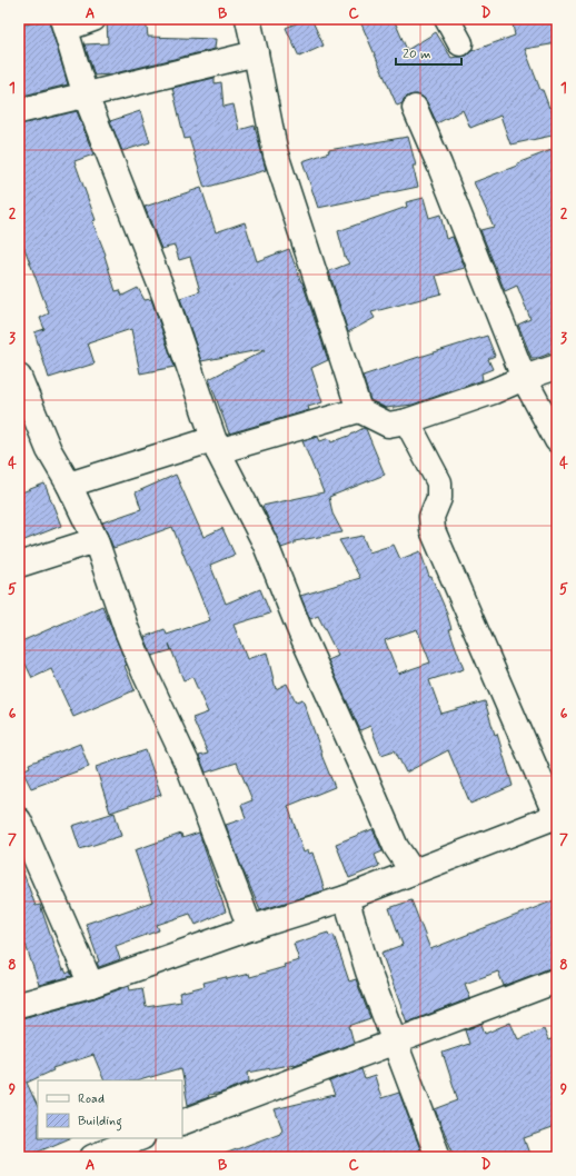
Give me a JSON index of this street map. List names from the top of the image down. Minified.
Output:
{"legend":["Road","Building"],"scale_bar":"20 m","grid":{"columns":["A","B","C","D"],"rows":["1","2","3","4","5","6","7","8","9"]}}
